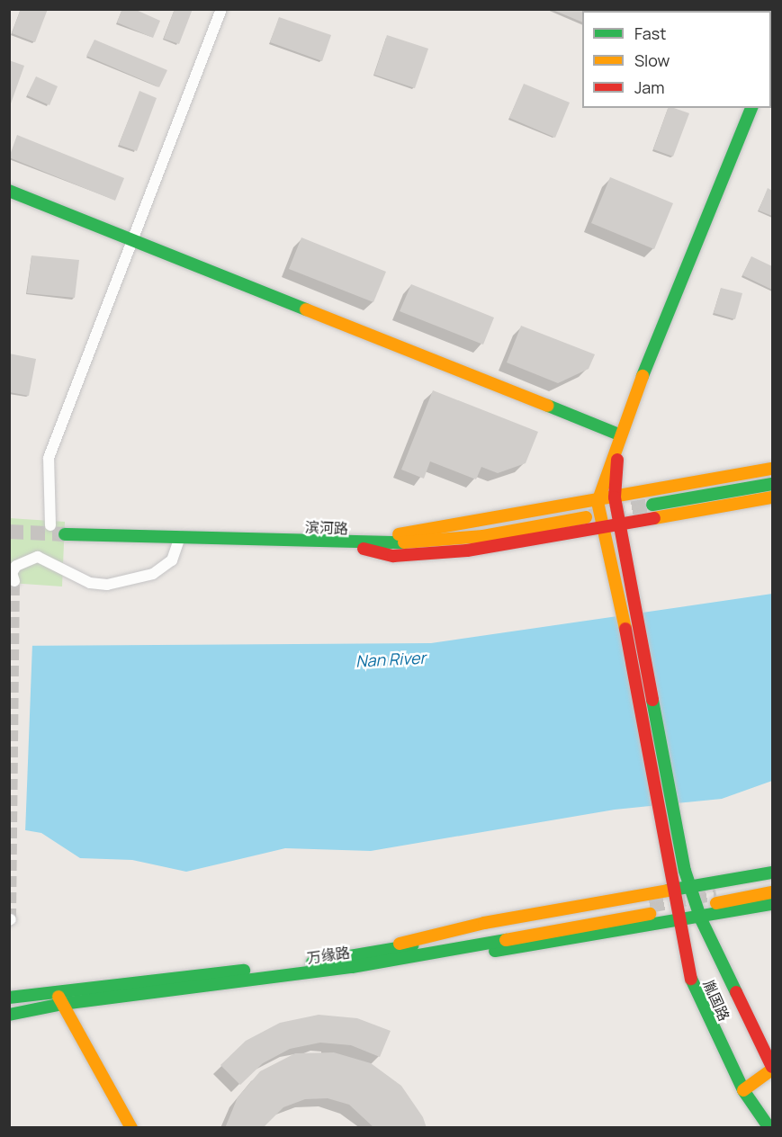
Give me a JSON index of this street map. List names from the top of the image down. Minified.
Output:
{"streets":{"main road":["滨河路","万缘路","胤国路"]},"water":["Nan River"],"legend":["Fast","Slow","Jam"]}
